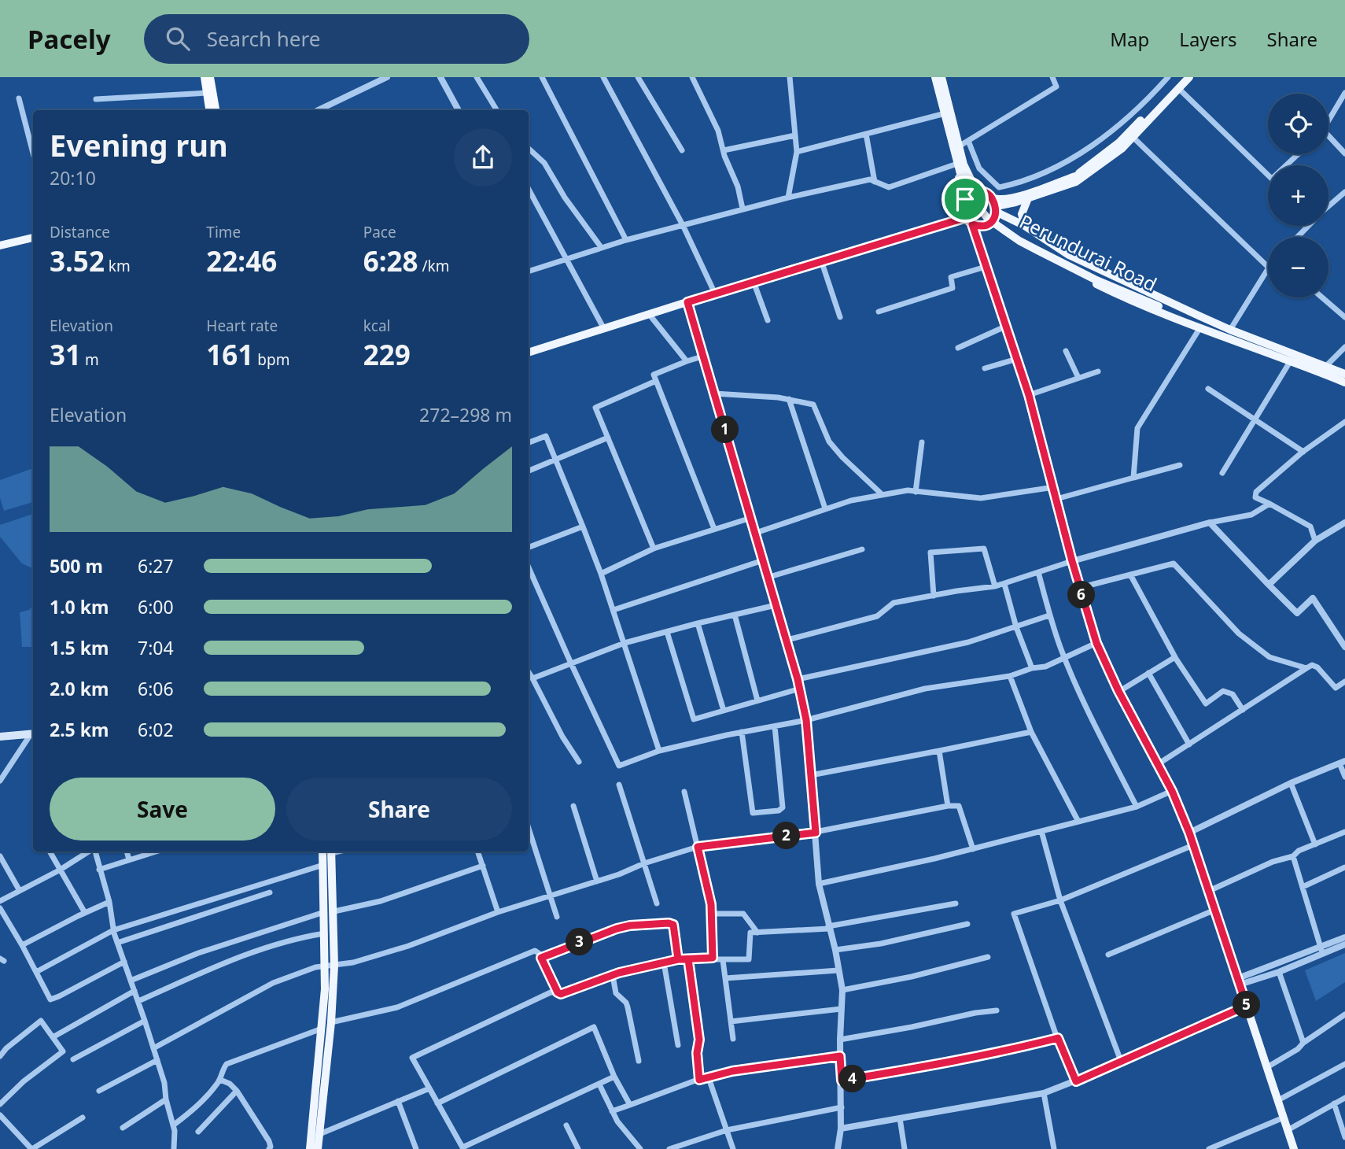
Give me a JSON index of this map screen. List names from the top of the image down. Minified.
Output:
{"streets":{"main road":["Perundurai Road"]},"page":{"header":"Pacely","search":"Search here","nav":["Map","Layers","Share"],"map_buttons":["+","−"],"heading":["Evening run","20:10"],"stats":[["Distance","3.52 km"],["Time","22:46"],["Pace","6:28 /km"],["Elevation","31 m"],["Heart rate","161 bpm"],["kcal","229"]],"chart":["Elevation","272–298 m"],"pins":["1","6","2","3","5","4"],"list":[{"name":"500 m","note":"6:27"},{"name":"1.0 km","note":"6:00"},{"name":"1.5 km","note":"7:04"},{"name":"2.0 km","note":"6:06"},{"name":"2.5 km","note":"6:02"}],"buttons":["Save","Share"]}}
